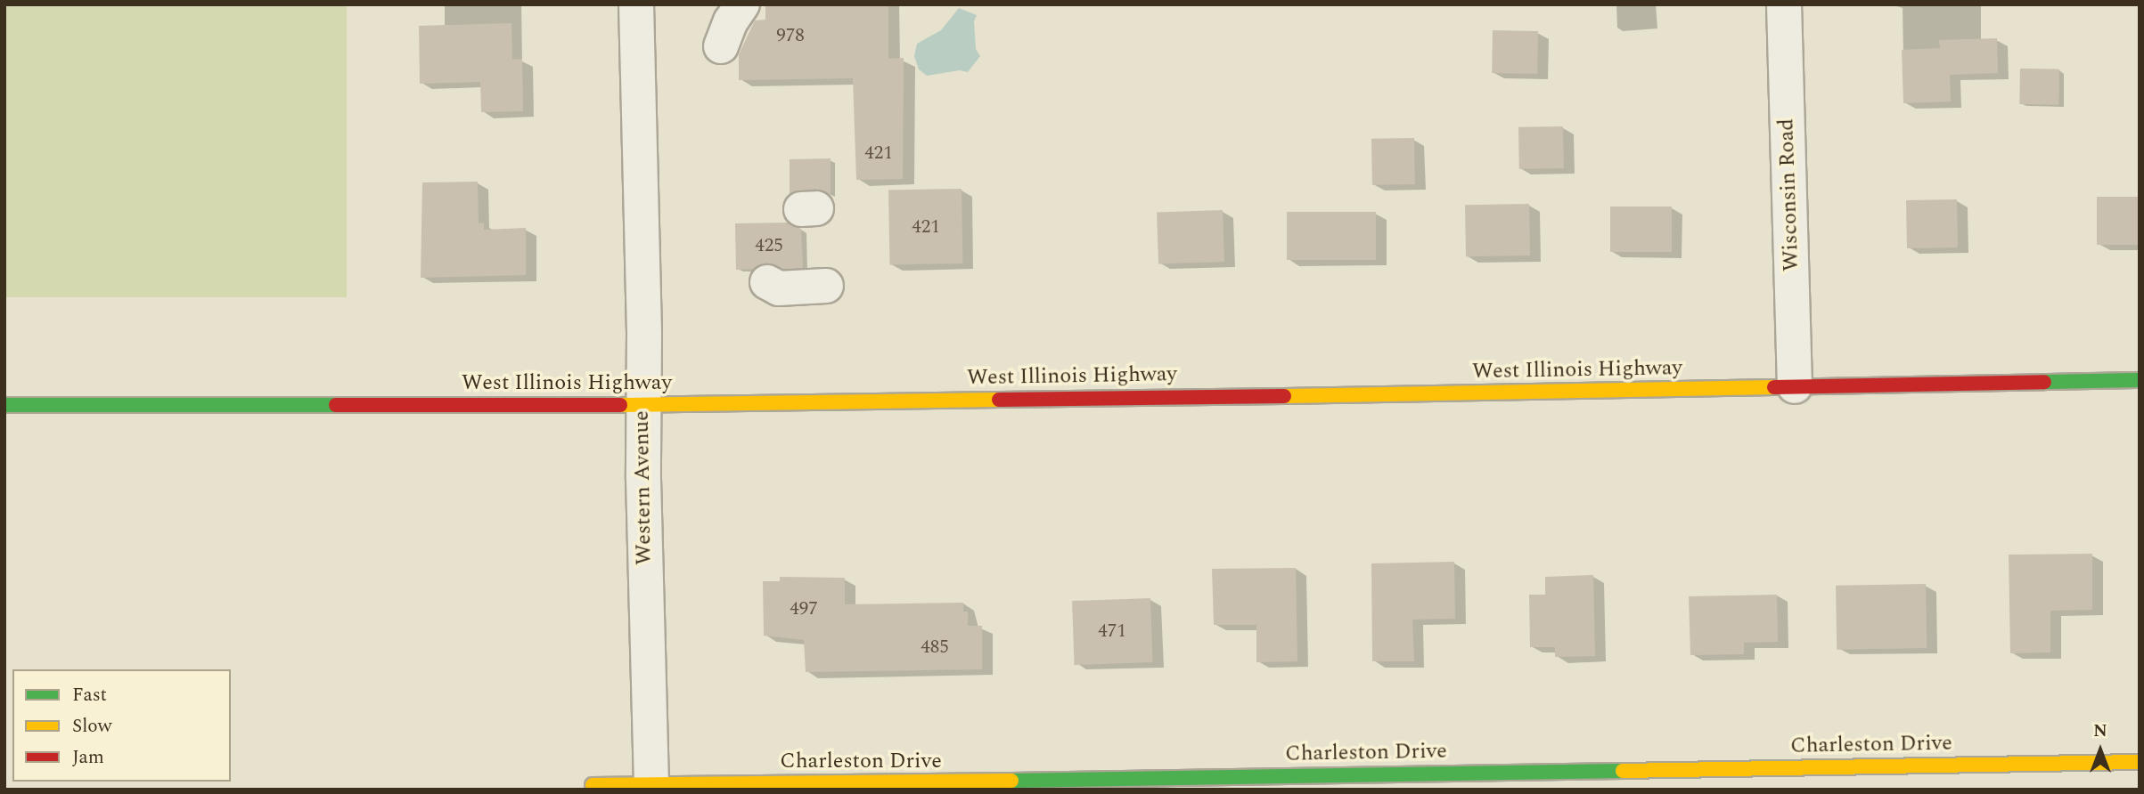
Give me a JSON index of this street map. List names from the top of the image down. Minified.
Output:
{"streets":{"street":["Wisconsin Road","West Illinois Highway","Western Avenue","Charleston Drive"]},"crossings":[["Wisconsin Road","West Illinois Highway"],["West Illinois Highway","Western Avenue"],["Western Avenue","Charleston Drive"]],"house_numbers":["978","421","421","425","497","471","485"],"legend":["Fast","Slow","Jam"],"north":"top"}
